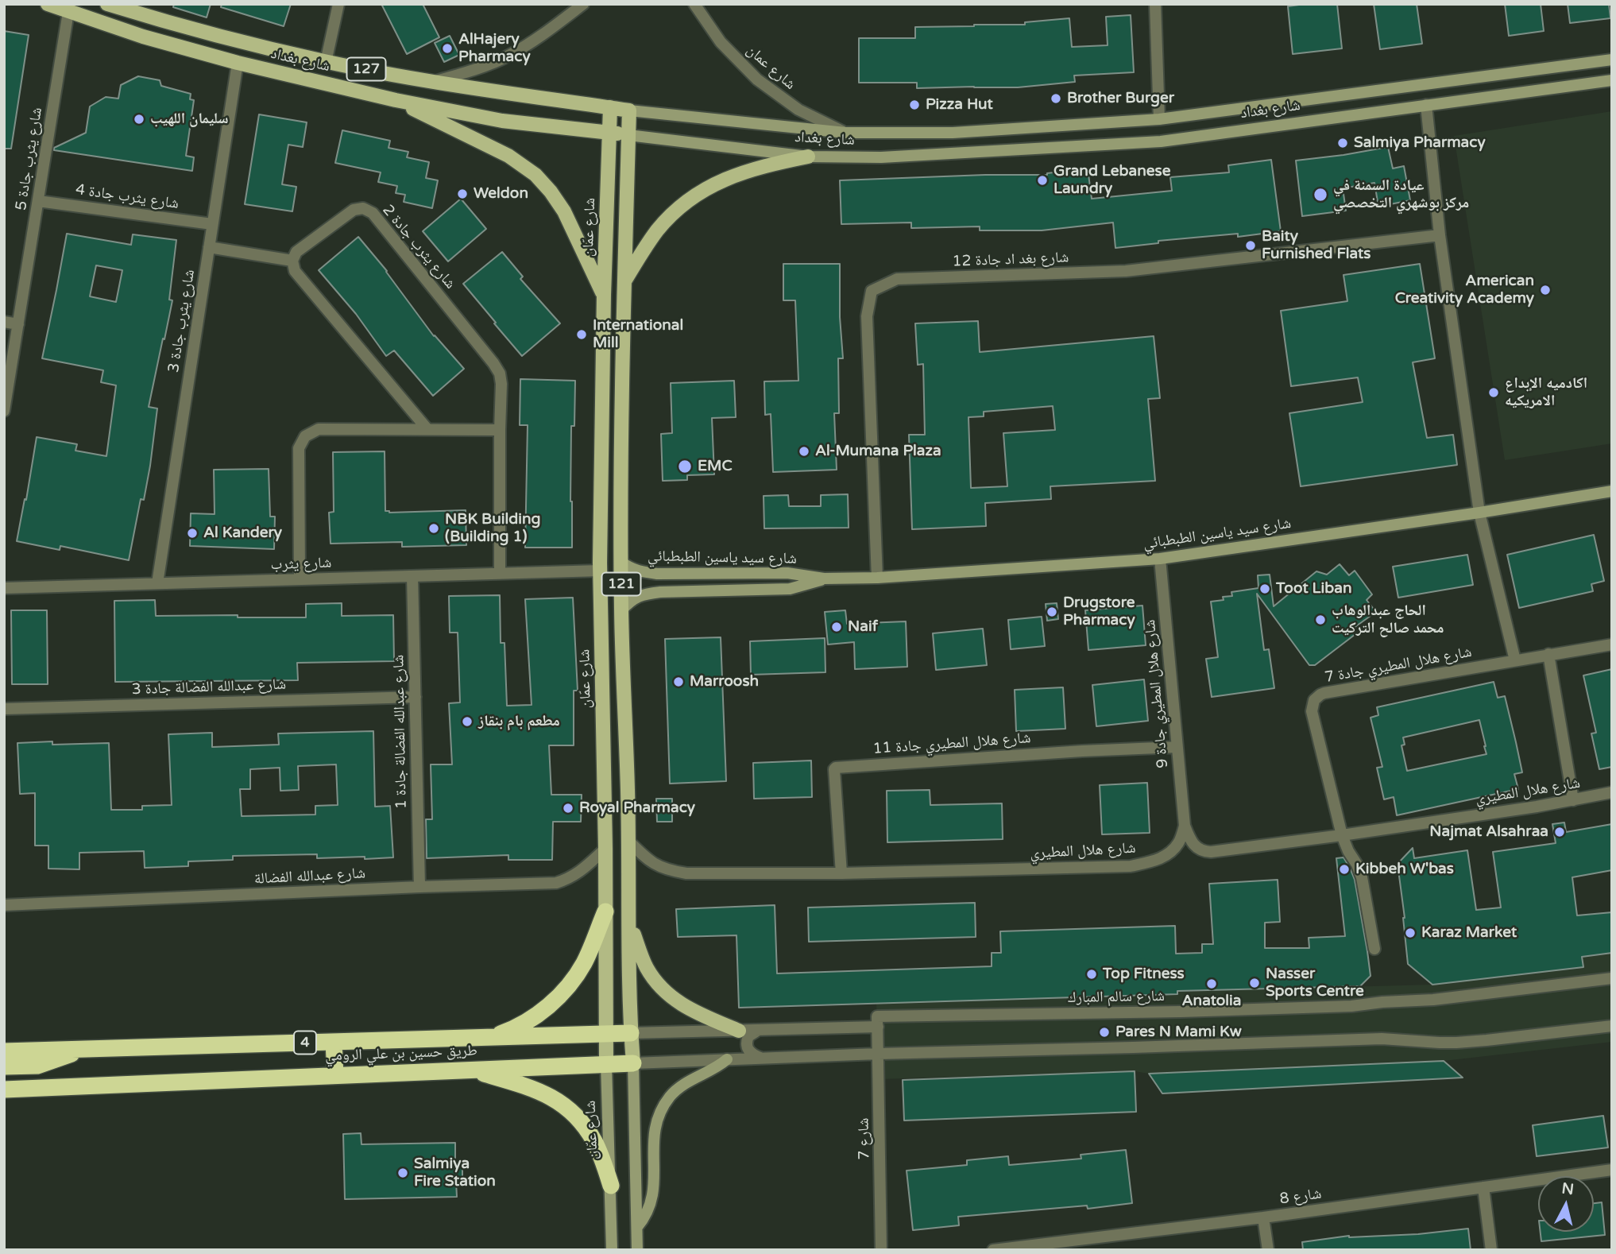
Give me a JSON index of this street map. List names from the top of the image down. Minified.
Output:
{"streets":{"highway":["4","طريق حسين بن علي الرومي"],"main road":["شارع بغداد","127","شارع عمّان","شارع سيد ياسين الطبطبائي","121"],"street":["شارع عمان","شارع يثرب جادة 5","شارع يثرب جادة 4","شارع يثرب جادة 2","شارع بغد اد جادة 12","شارع يثرب جادة 3","شارع يثرب","شارع هلال المطيري جادة 7","شارع عبدالله الفضالة جادة 3","شارع هلال المطيري جادة 9","شارع عبدالله الفضالة جادة 1","شارع هلال المطيري جادة 11","شارع هلال المطيري","شارع عبدالله الفضالة","شارع سالم المبارك","شارع 7","شارع 8"]},"crossings":[["شارع بغداد","شارع عمان"],["شارع بغداد","شارع يثرب جادة 5"],["شارع بغداد","شارع عمّان"],["شارع بغداد","شارع يثرب جادة 3"],["شارع بغداد","121"],["شارع يثرب جادة 5","شارع يثرب جادة 4"],["شارع يثرب جادة 4","شارع يثرب جادة 3"],["شارع عمّان","شارع يثرب"],["شارع عمّان","شارع عبدالله الفضالة"],["شارع عمّان","طريق حسين بن علي الرومي"],["شارع يثرب جادة 2","شارع يثرب"],["شارع بغد اد جادة 12","شارع سيد ياسين الطبطبائي"],["شارع يثرب جادة 3","شارع يثرب"],["شارع سيد ياسين الطبطبائي","121"],["شارع سيد ياسين الطبطبائي","شارع هلال المطيري جادة 9"],["شارع يثرب","شارع عبدالله الفضالة جادة 1"],["121","شارع هلال المطيري"],["121","طريق حسين بن علي الرومي"],["شارع هلال المطيري جادة 7","شارع هلال المطيري"],["شارع عبدالله الفضالة جادة 3","شارع عبدالله الفضالة جادة 1"],["شارع هلال المطيري جادة 9","شارع هلال المطيري جادة 11"],["شارع هلال المطيري جادة 9","شارع هلال المطيري"],["شارع عبدالله الفضالة جادة 1","شارع عبدالله الفضالة"],["شارع هلال المطيري جادة 11","شارع هلال المطيري"],["شارع سالم المبارك","شارع 7"]],"places":["AlHajery Pharmacy","Brother Burger","Pizza Hut","سليمان اللهيب","Salmiya Pharmacy","Grand Lebanese Laundry","Weldon","عيادة السمنة في مركز بوشهري التخصصي","Baity Furnished Flats","American Creativity Academy","International Mill","اكادميه الإبداع الامريكيه","Al-Mumana Plaza","EMC","NBK Building (Building 1)","Al Kandery","Toot Liban","Drugstore Pharmacy","الحاج عبدالوهاب محمد صالح التركيت","Naif","Marroosh","مطعم بام بنقاز","Royal Pharmacy","Najmat Alsahraa","Kibbeh W'bas","Karaz Market","Top Fitness","Nasser Sports Centre","Anatolia","Pares N Mami Kw","Salmiya Fire Station"],"north":"top"}
